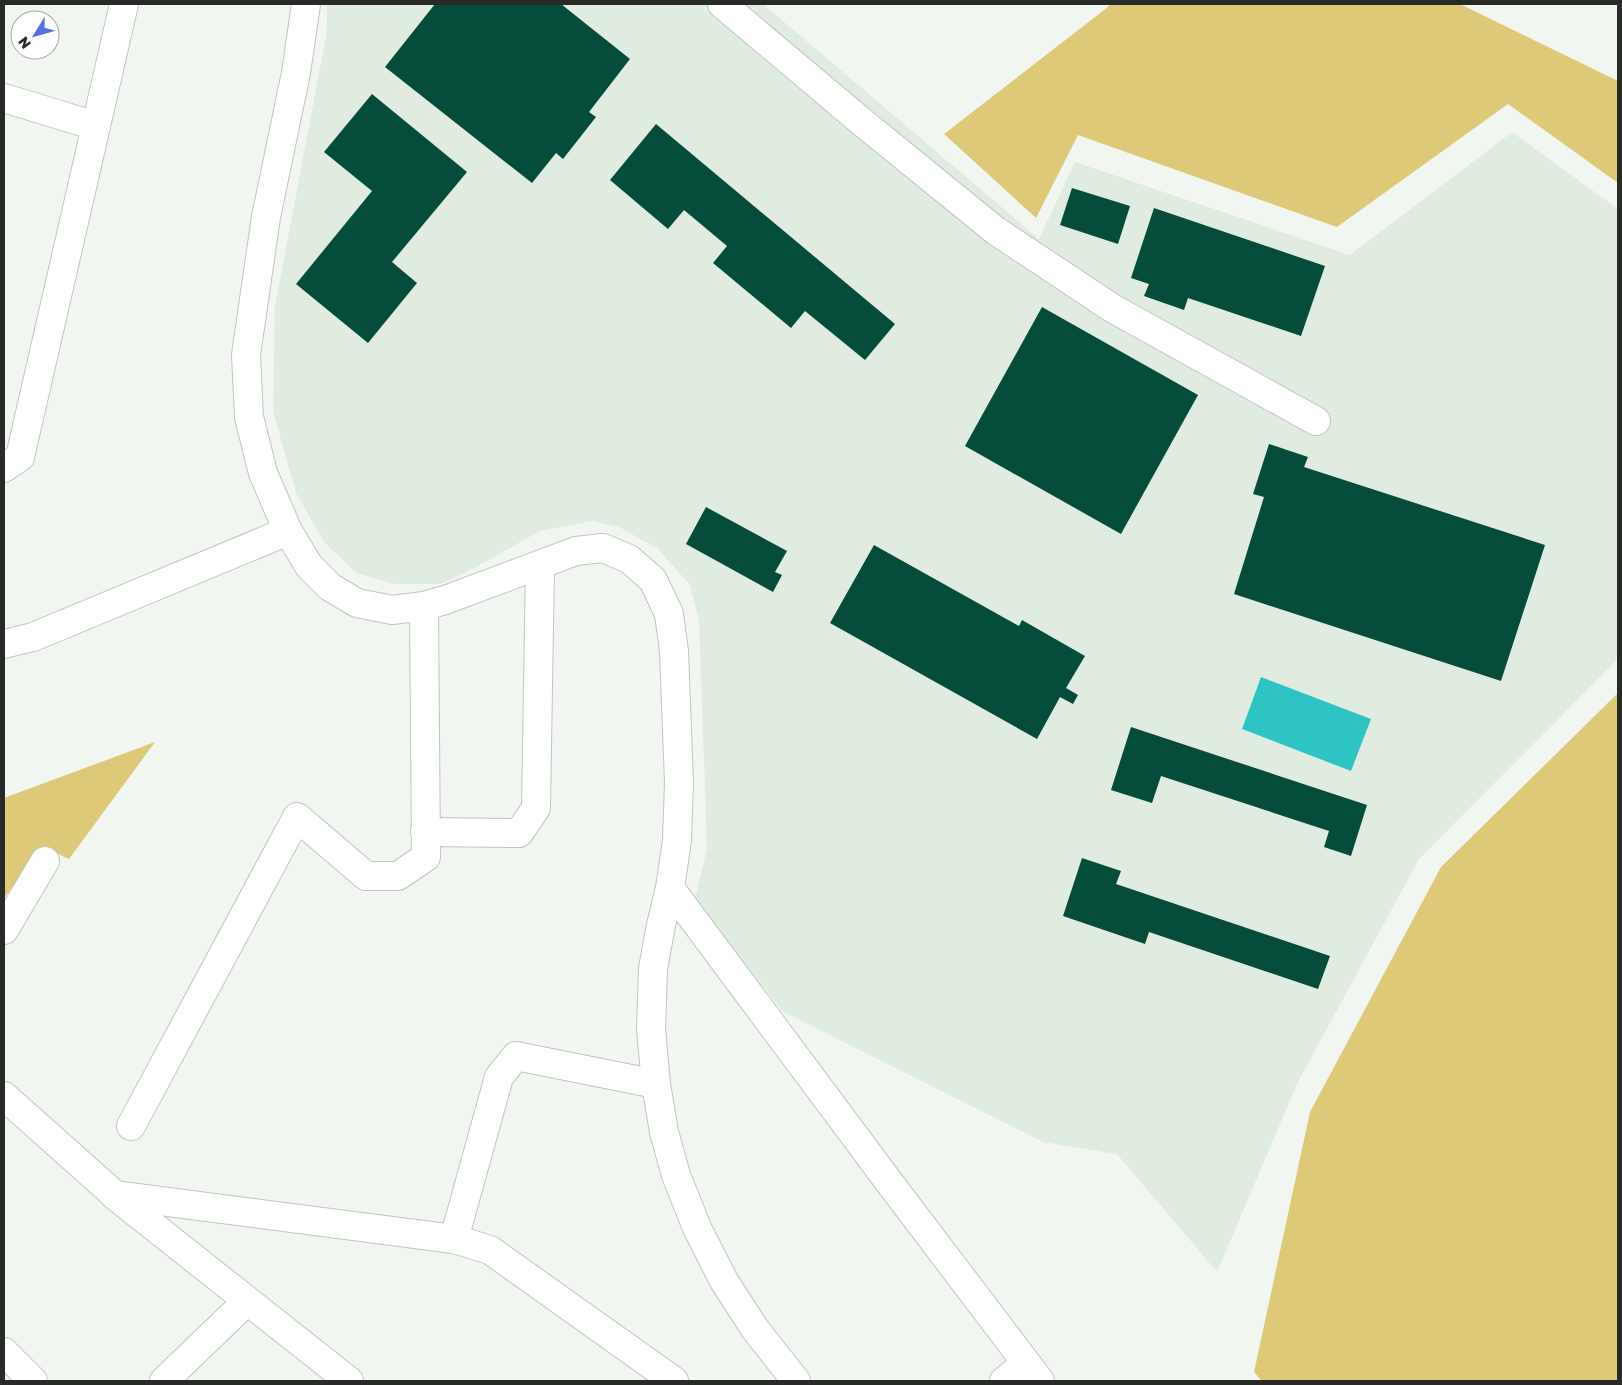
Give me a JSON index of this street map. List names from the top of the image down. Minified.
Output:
{"north":"bottom left"}
